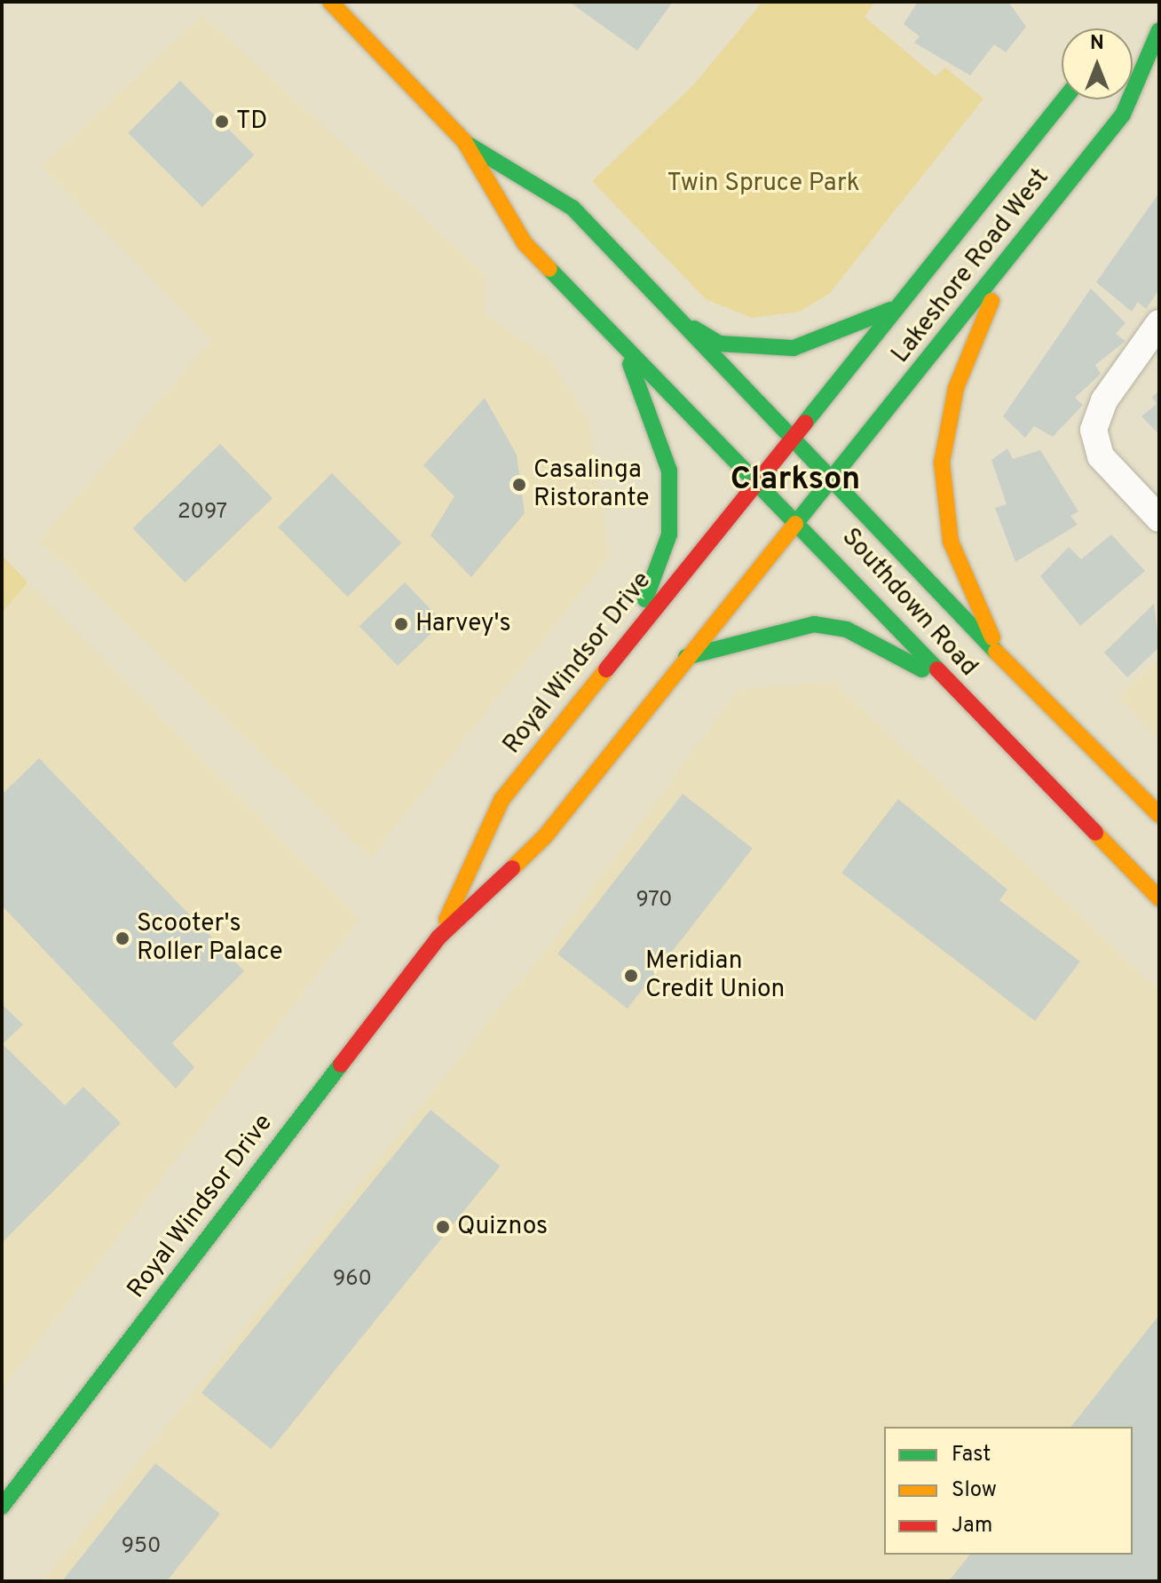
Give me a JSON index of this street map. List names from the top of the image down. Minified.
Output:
{"streets":{"main road":["Lakeshore Road West","Southdown Road","Royal Windsor Drive"]},"crossings":[["Lakeshore Road West","Southdown Road"],["Lakeshore Road West","Royal Windsor Drive"],["Southdown Road","Royal Windsor Drive"]],"districts":["Clarkson"],"parks":["Twin Spruce Park"],"places":["TD","Casalinga Ristorante","Harvey's","Scooter's Roller Palace","Meridian Credit Union","Quiznos"],"house_numbers":["2097","970","960","950"],"legend":["Fast","Slow","Jam"],"north":"top"}
